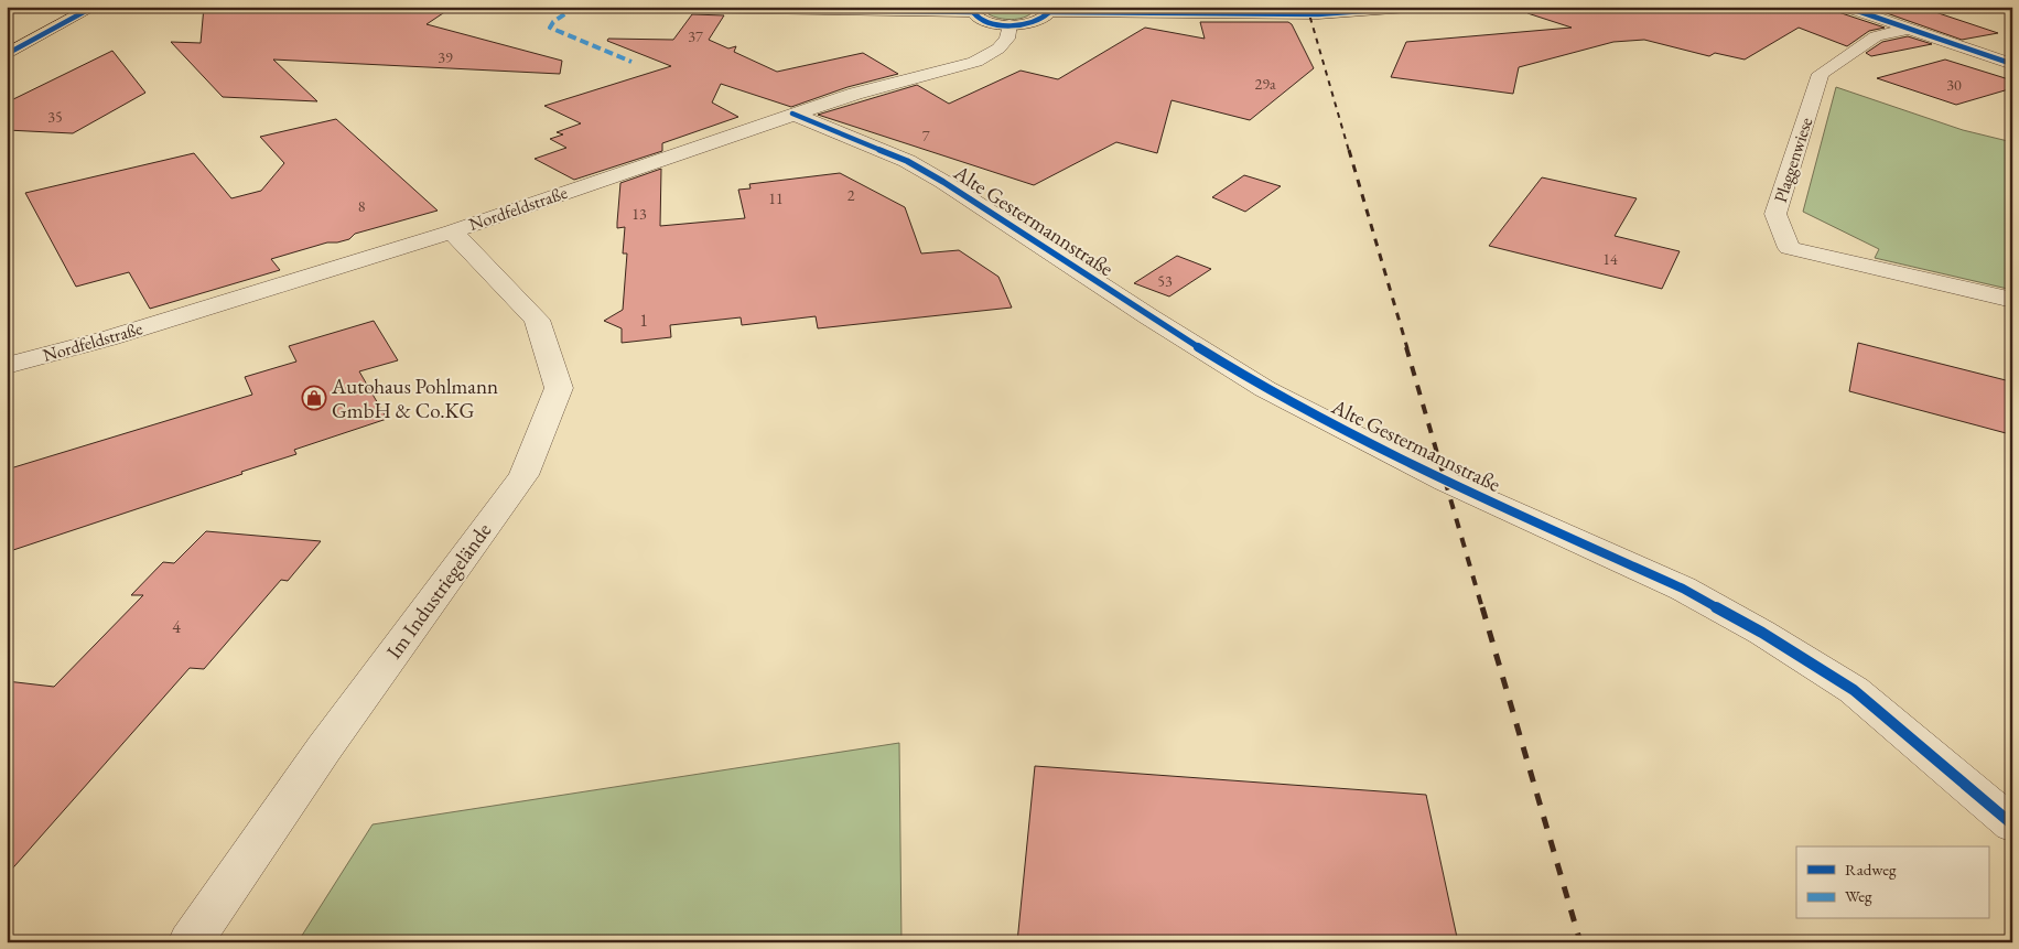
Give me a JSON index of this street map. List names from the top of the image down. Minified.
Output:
{"streets":{"street":["Plaggenwiese","Nordfeldstraße","Alte Gestermannstraße","Im Industriegelände"]},"crossings":[["Nordfeldstraße","Alte Gestermannstraße"],["Nordfeldstraße","Im Industriegelände"]],"places":{"shop":["Autohaus Pohlmann GmbH & Co.KG"]},"house_numbers":["37","39","29a","30","35","7","2","11","8","13","14","53","1","4"],"legend":["Radweg","Weg"]}
